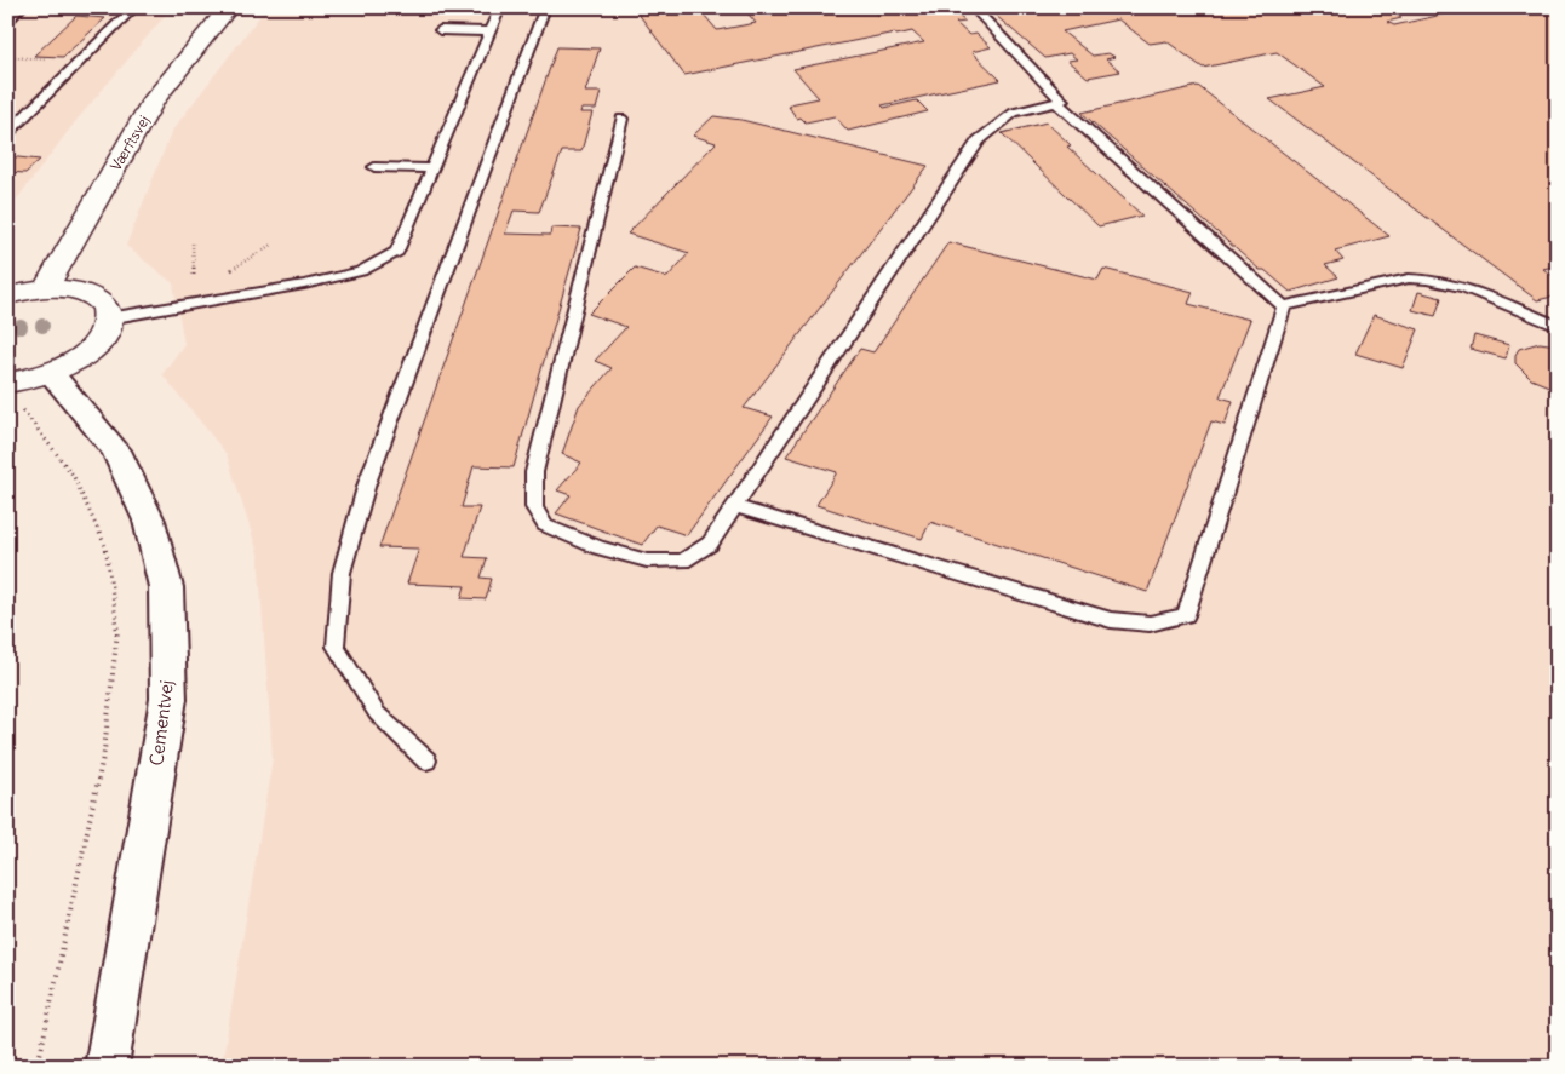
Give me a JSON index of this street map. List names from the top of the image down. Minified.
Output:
{"streets":{"street":["Værftsvej","Cementvej"]}}
